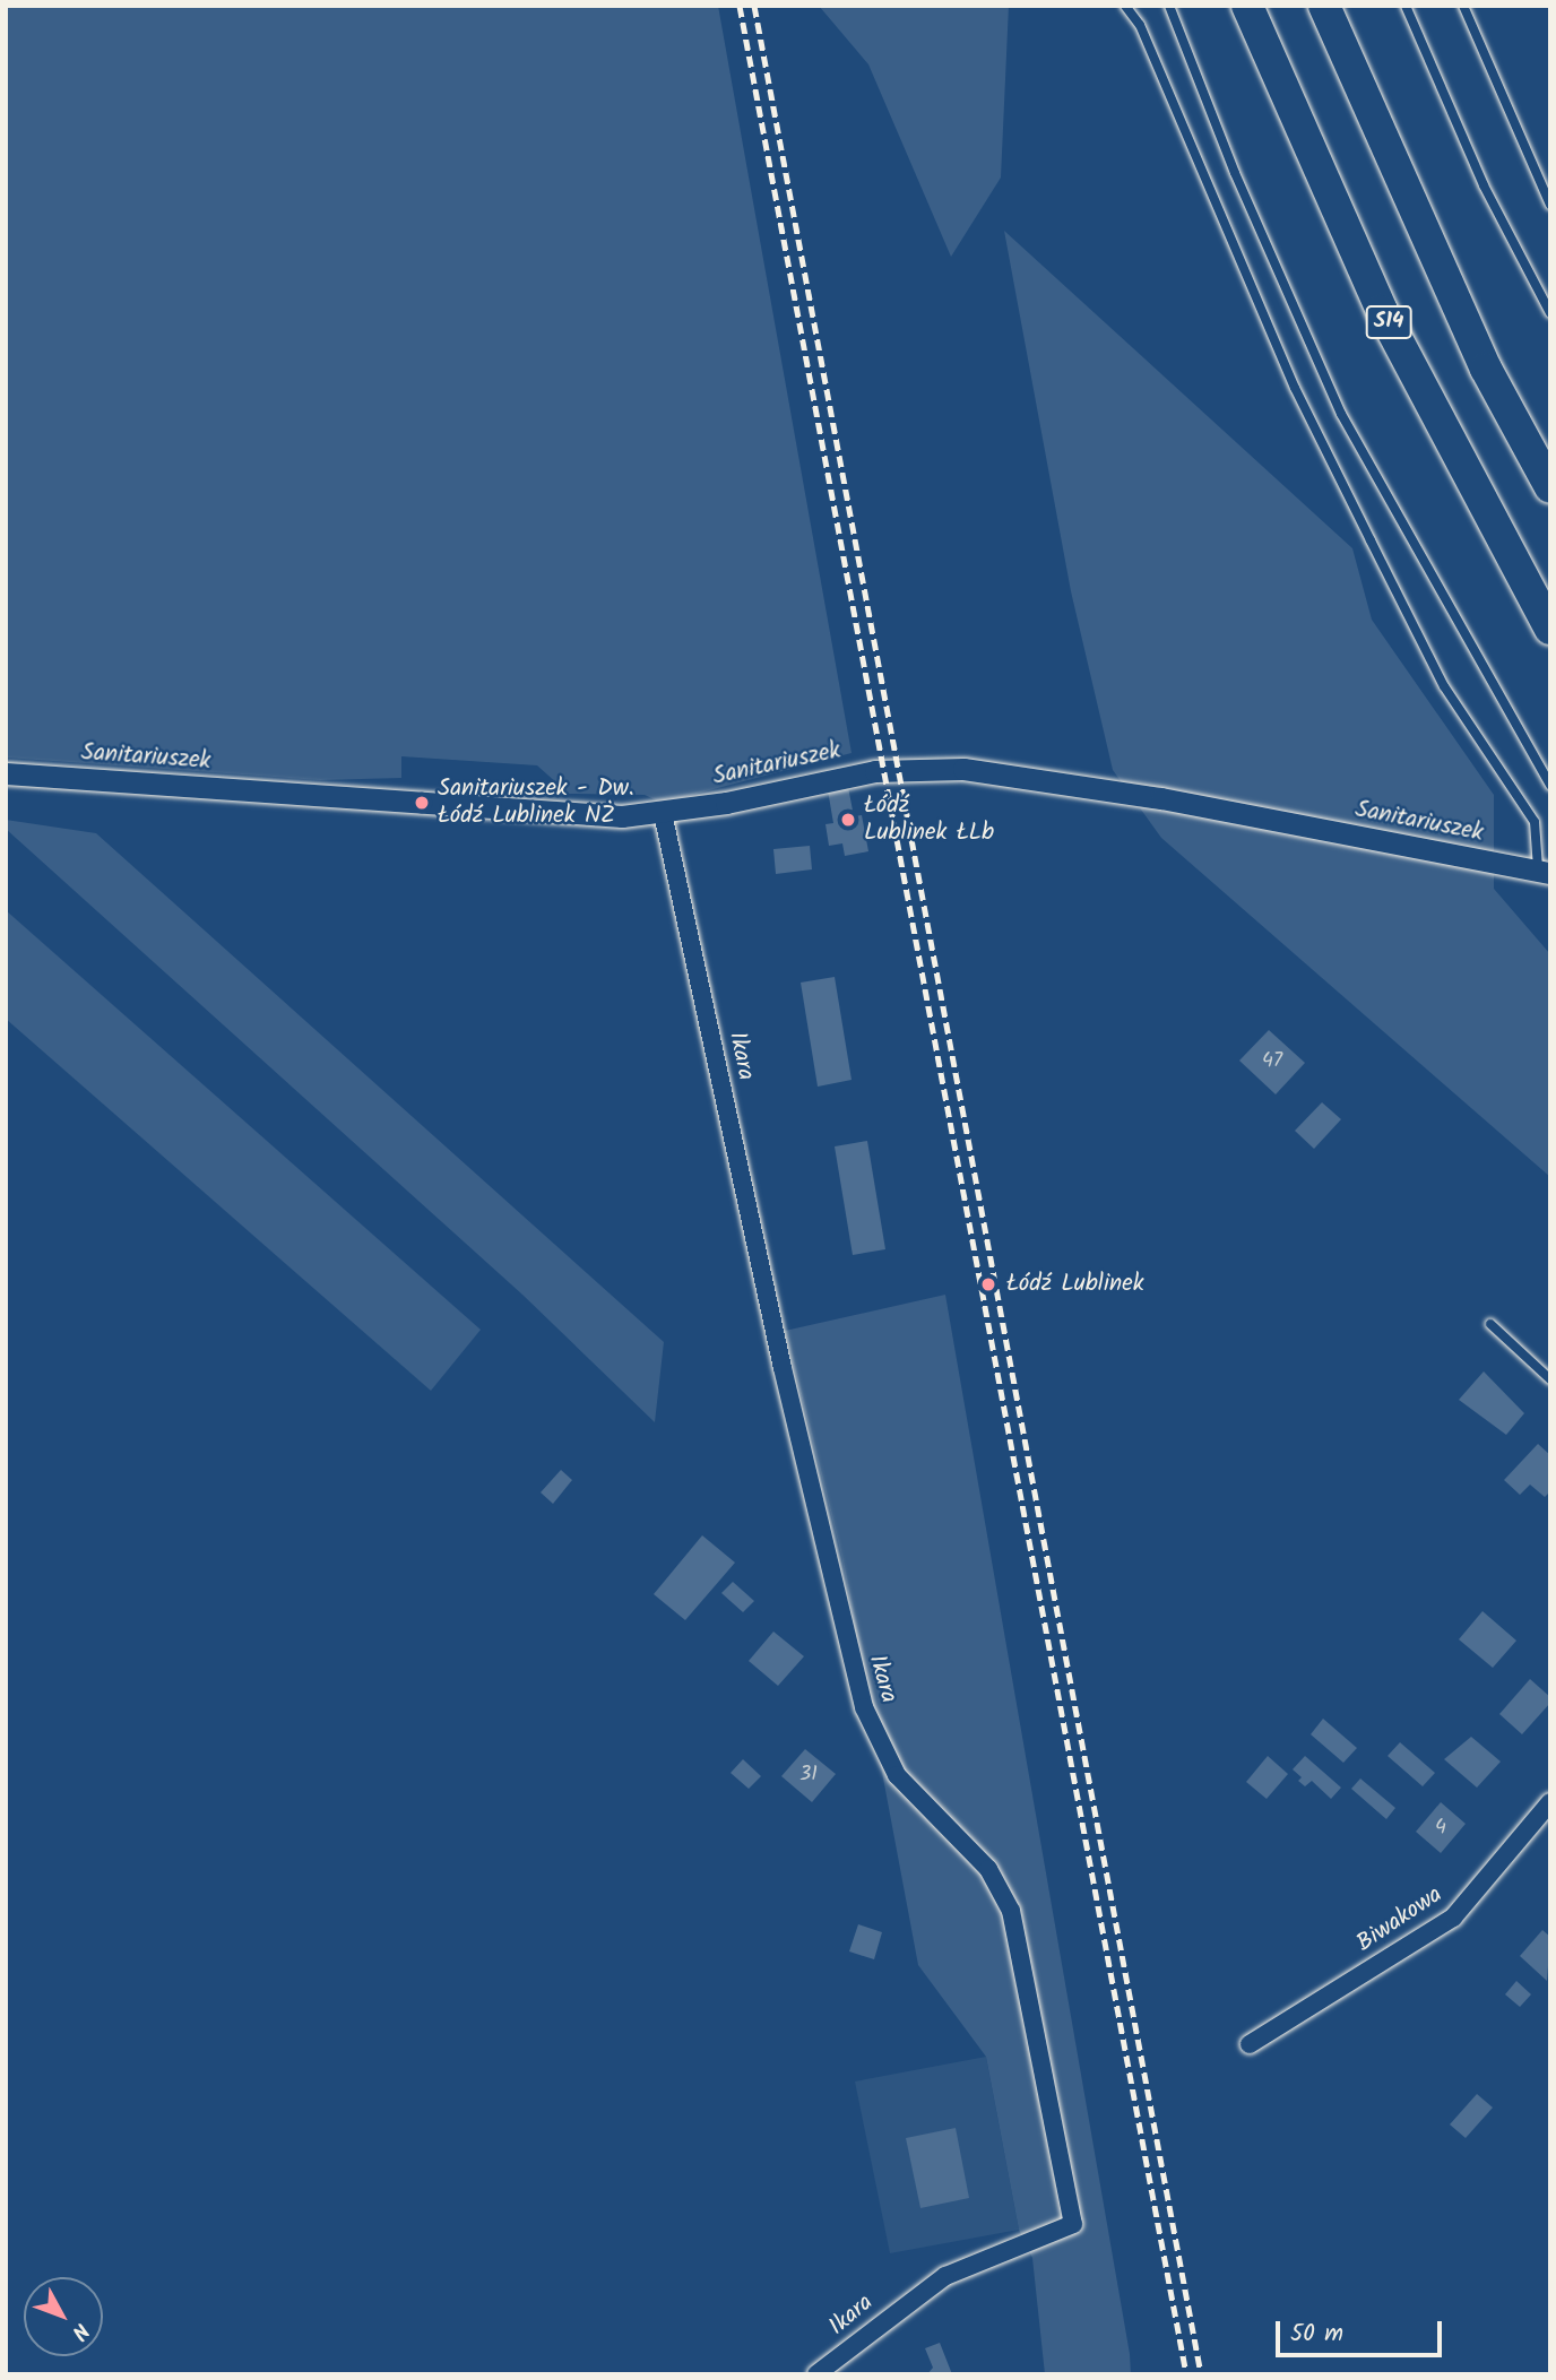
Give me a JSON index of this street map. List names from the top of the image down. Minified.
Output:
{"streets":{"highway":["S14"],"street":["Sanitariuszek","Ikara","Biwakowa"]},"crossings":[["Sanitariuszek","Ikara"]],"places":["Sanitariuszek - Dw. Łódź Lublinek NŻ","Łódź Lublinek ŁLb","Łódź Lublinek"],"house_numbers":["47","31","4"],"scale_bar":"50 m","north":"bottom right"}
